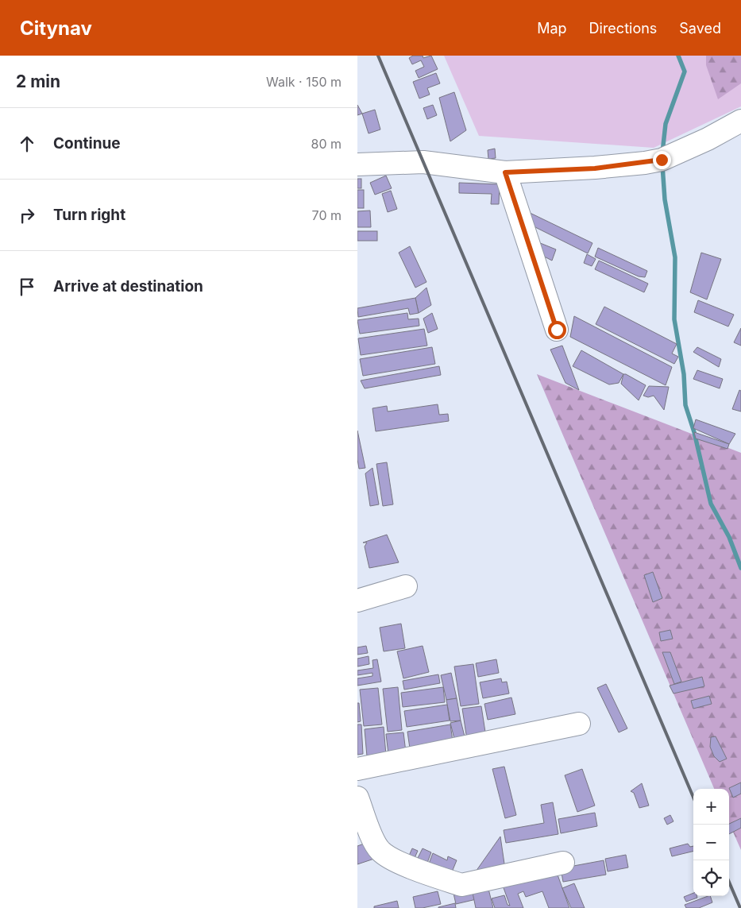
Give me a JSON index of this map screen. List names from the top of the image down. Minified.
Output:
{"page":{"header":"Citynav","nav":["Map","Directions","Saved"],"heading":["2 min","Walk · 150 m"],"list":[["Continue","80 m"],["Turn right","70 m"],"Arrive at destination"],"map_buttons":["+","−"]}}
